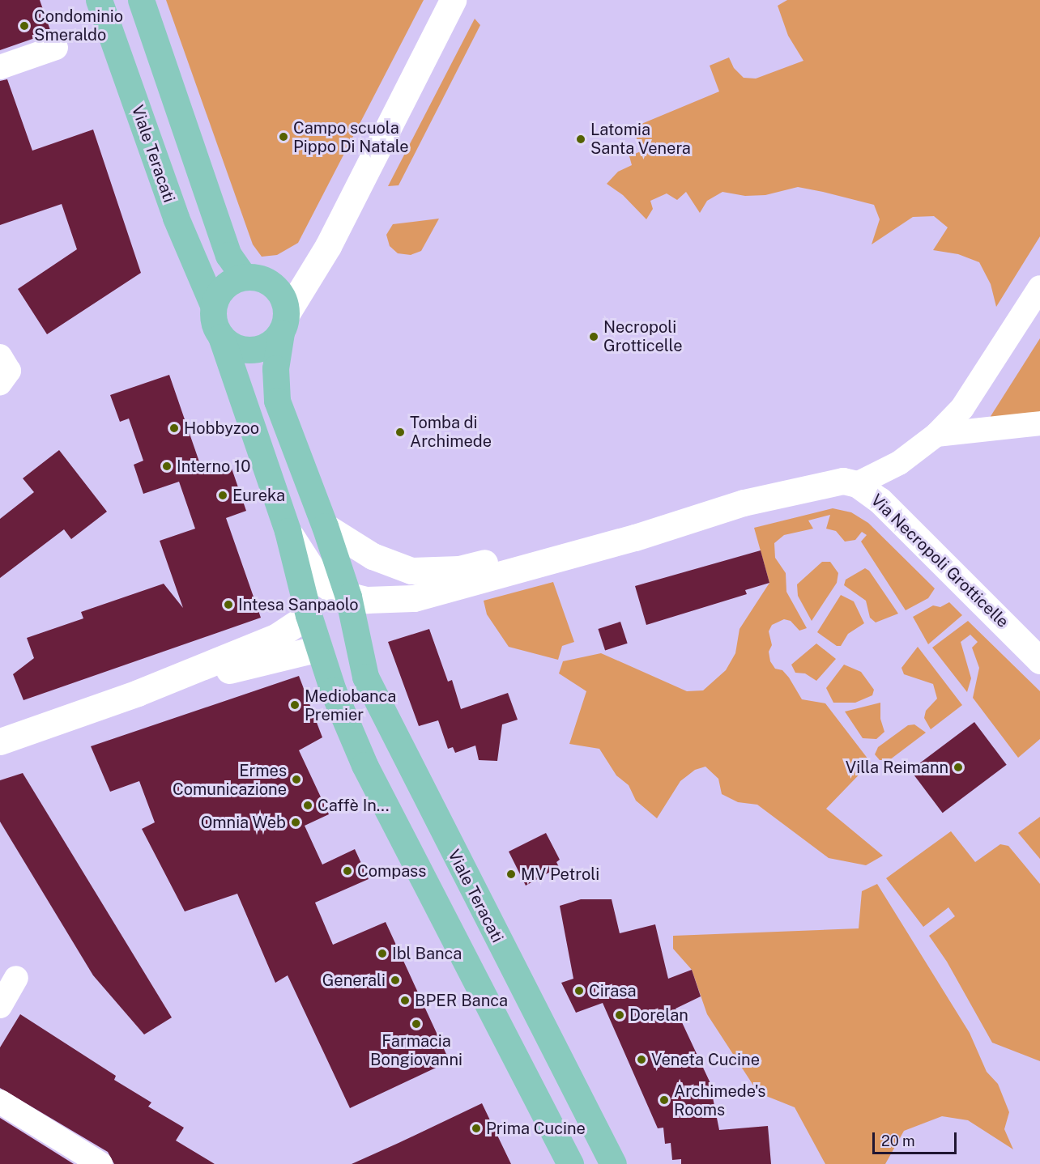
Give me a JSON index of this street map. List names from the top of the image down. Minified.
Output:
{"streets":{"main road":["Viale Teracati","Via Necropoli Grotticelle"]},"places":["Condominio Smeraldo","Campo scuola Pippo Di Natale","Latomia Santa Venera","Necropoli Grotticelle","Hobbyzoo","Tomba di Archimede","Interno 10","Eureka","Intesa Sanpaolo","Mediobanca Premier","Villa Reimann","Ermes Comunicazione","Caffè In...","Omnia Web","Compass","MV Petroli","Ibl Banca","Generali","Cirasa","BPER Banca","Dorelan","Farmacia Bongiovanni","Veneta Cucine","Archimede's Rooms","Prima Cucine"],"scale_bar":"20 m"}
